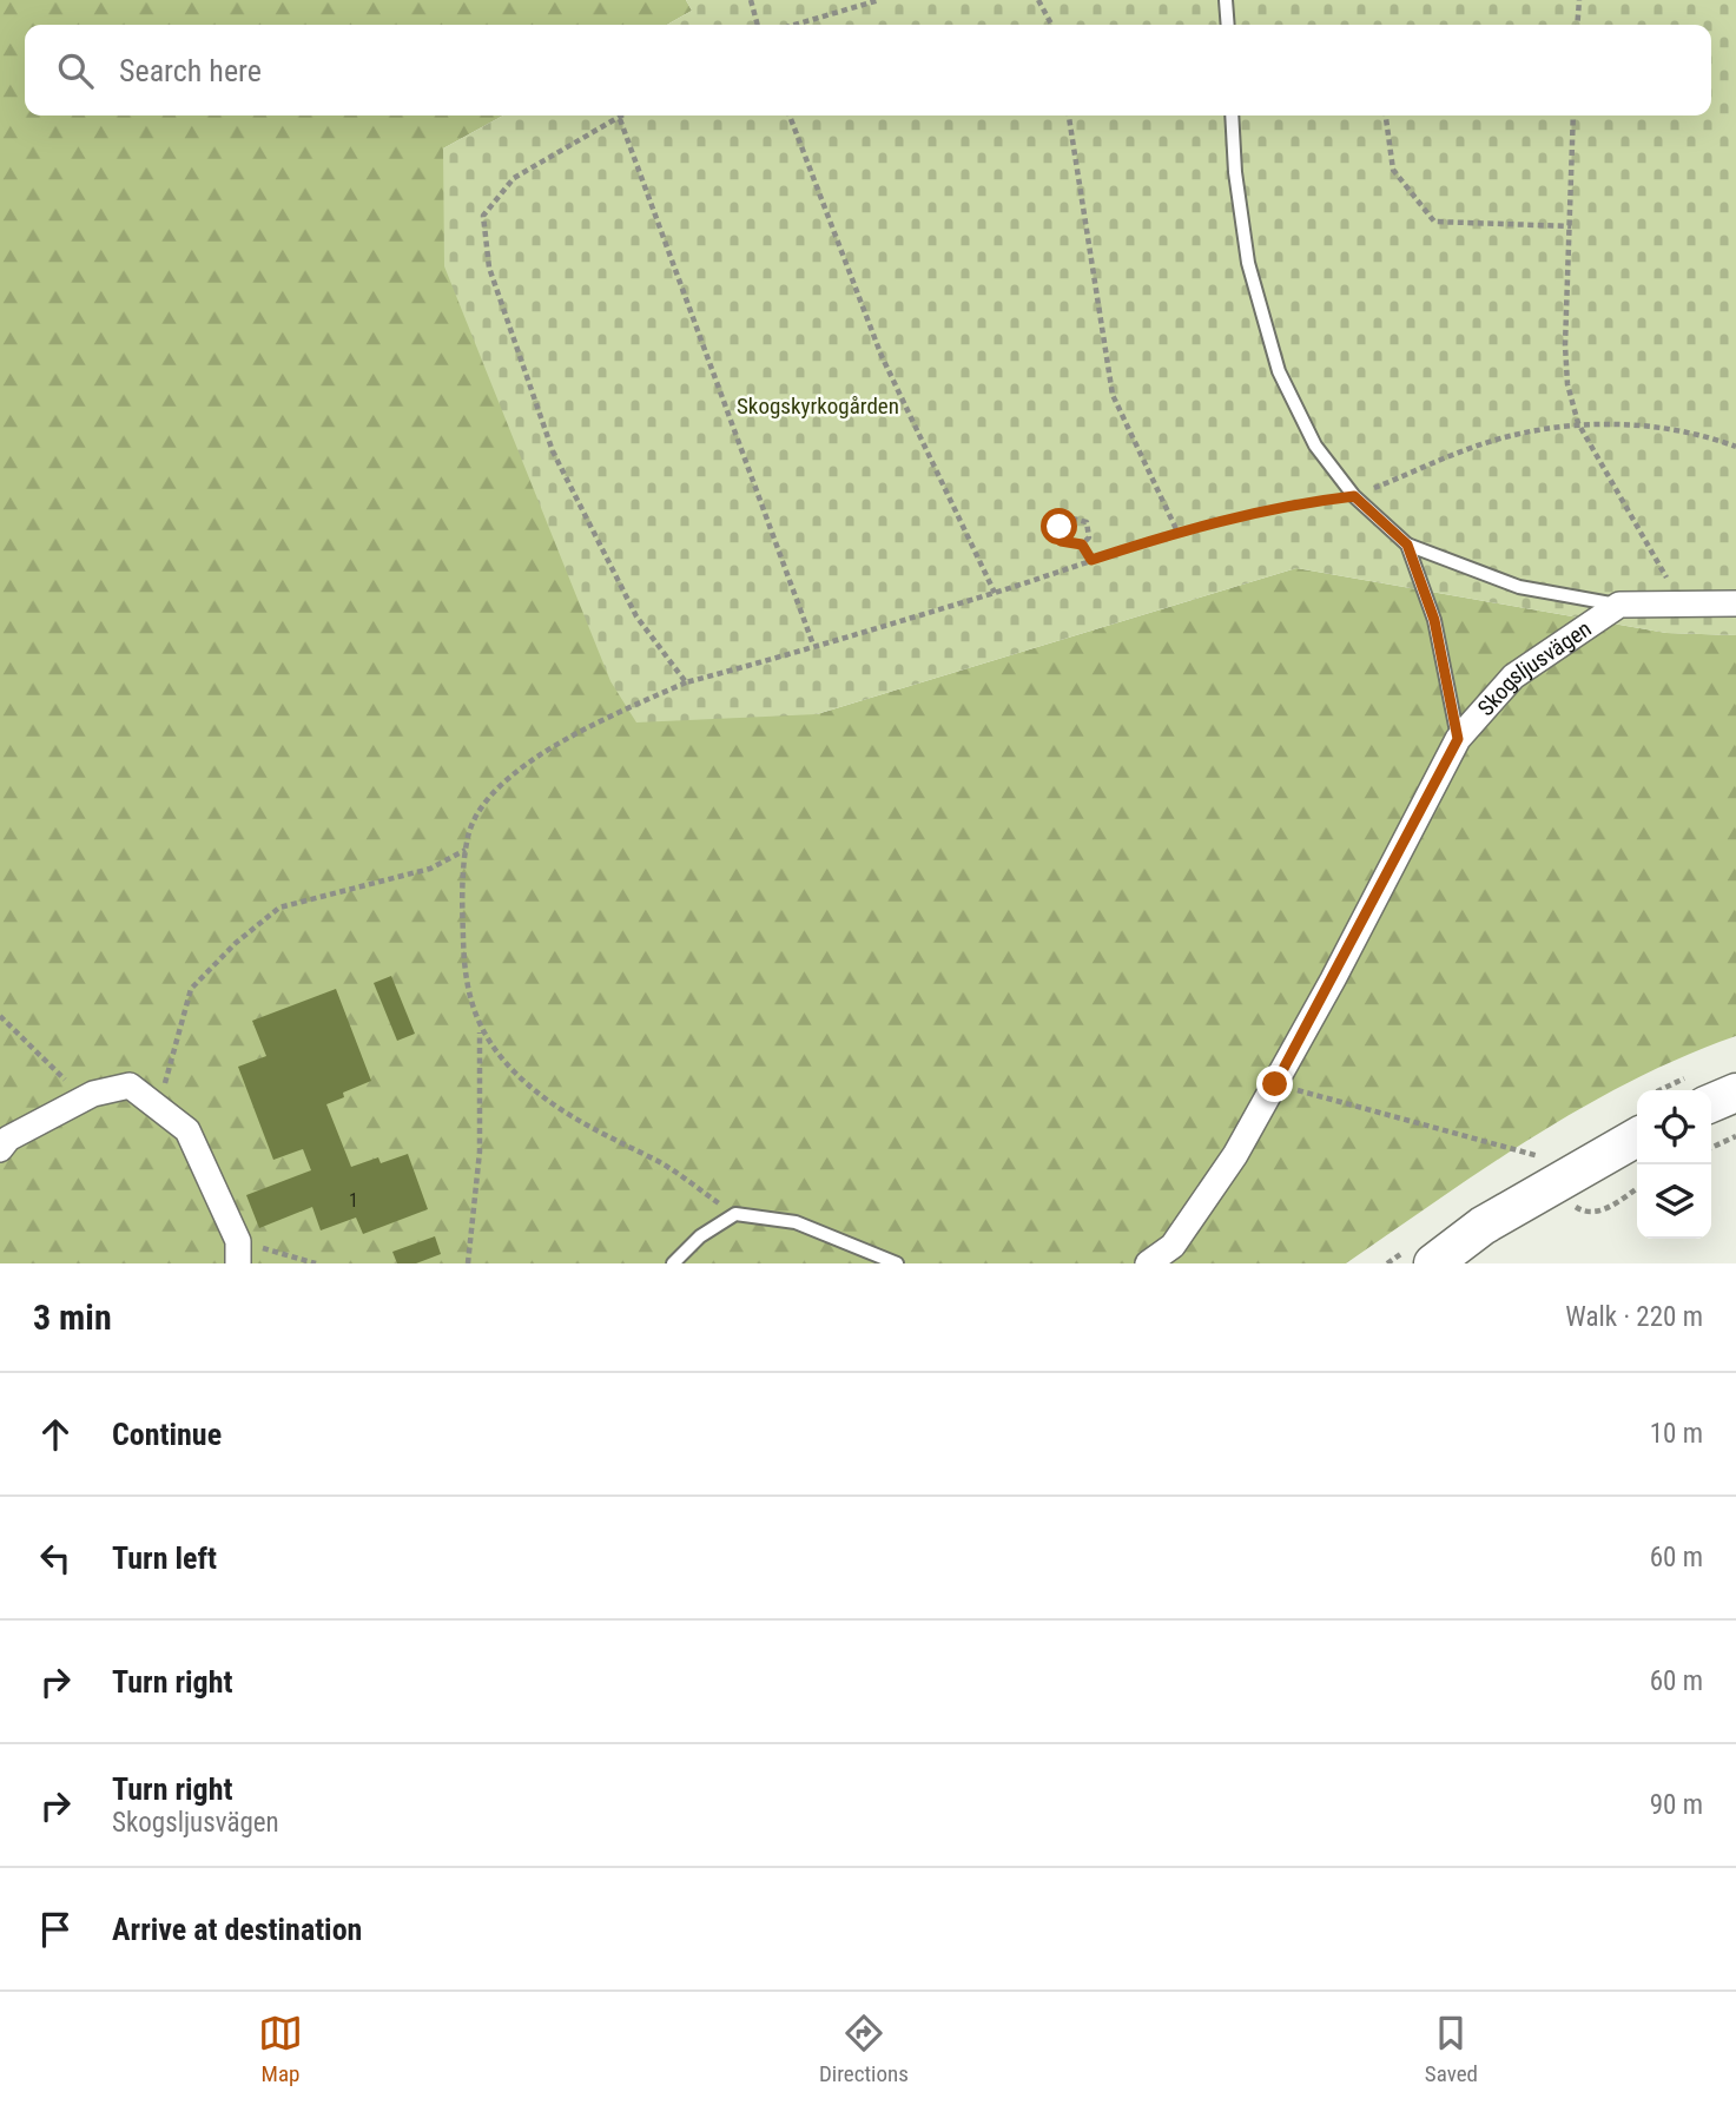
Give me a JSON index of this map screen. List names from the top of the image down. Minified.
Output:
{"streets":{"street":["Skogsljusvägen"]},"parks":["Skogskyrkogården"],"house_numbers":["1"],"page":{"search":"Search here","heading":["3 min","Walk · 220 m"],"list":[["Continue","10 m"],["Turn left","60 m"],["Turn right","60 m"],["Turn right","Skogsljusvägen","90 m"],"Arrive at destination"],"nav":["Map","Directions","Saved"]}}
